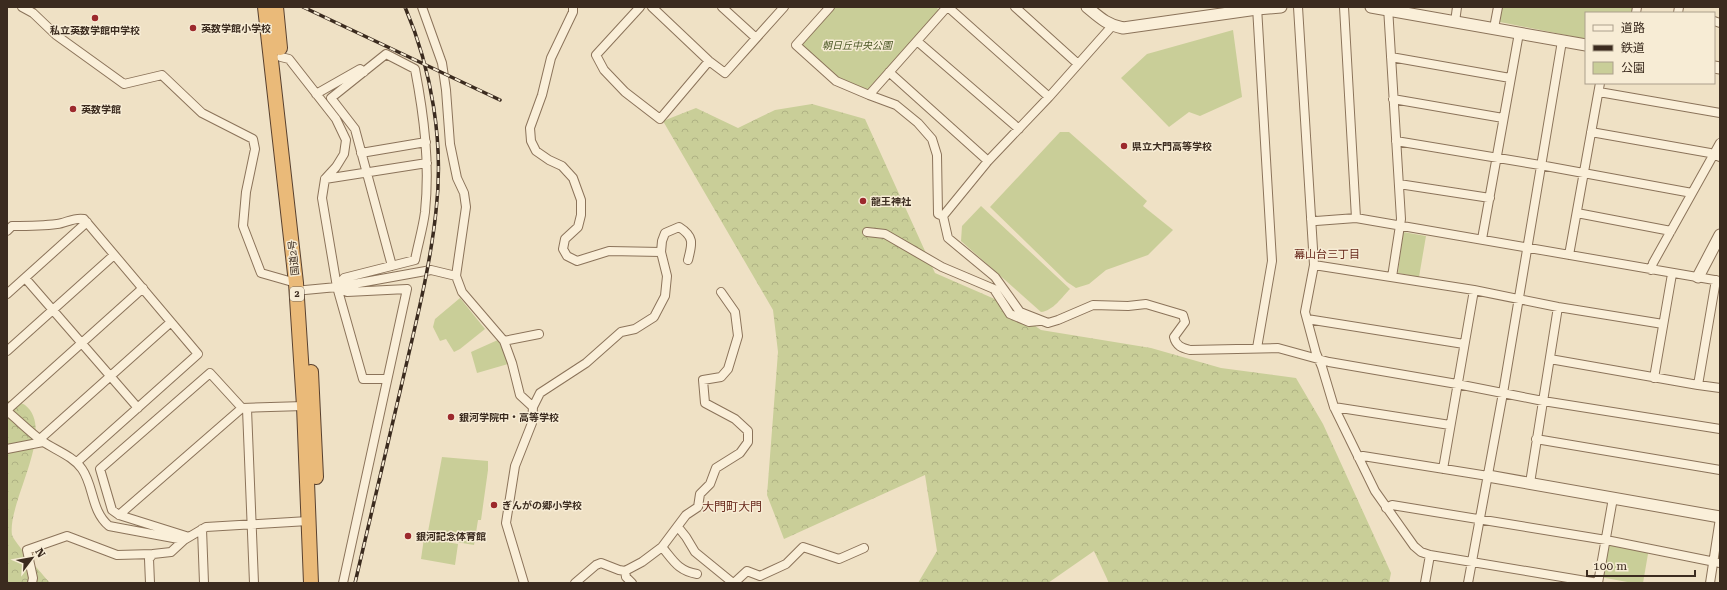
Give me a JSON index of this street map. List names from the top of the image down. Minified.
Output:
{"streets":{"highway":["国道2号","2"]},"districts":["幕山台三丁目","大門町大門"],"parks":["朝日丘中央公園"],"places":["私立英数学館中学校","英数学館小学校","英数学館","県立大門高等学校","龍王神社","銀河学院中・高等学校","ぎんがの郷小学校","銀河記念体育館"],"legend":["道路","鉄道","公園"],"scale_bar":"100 m","north":"top right"}
